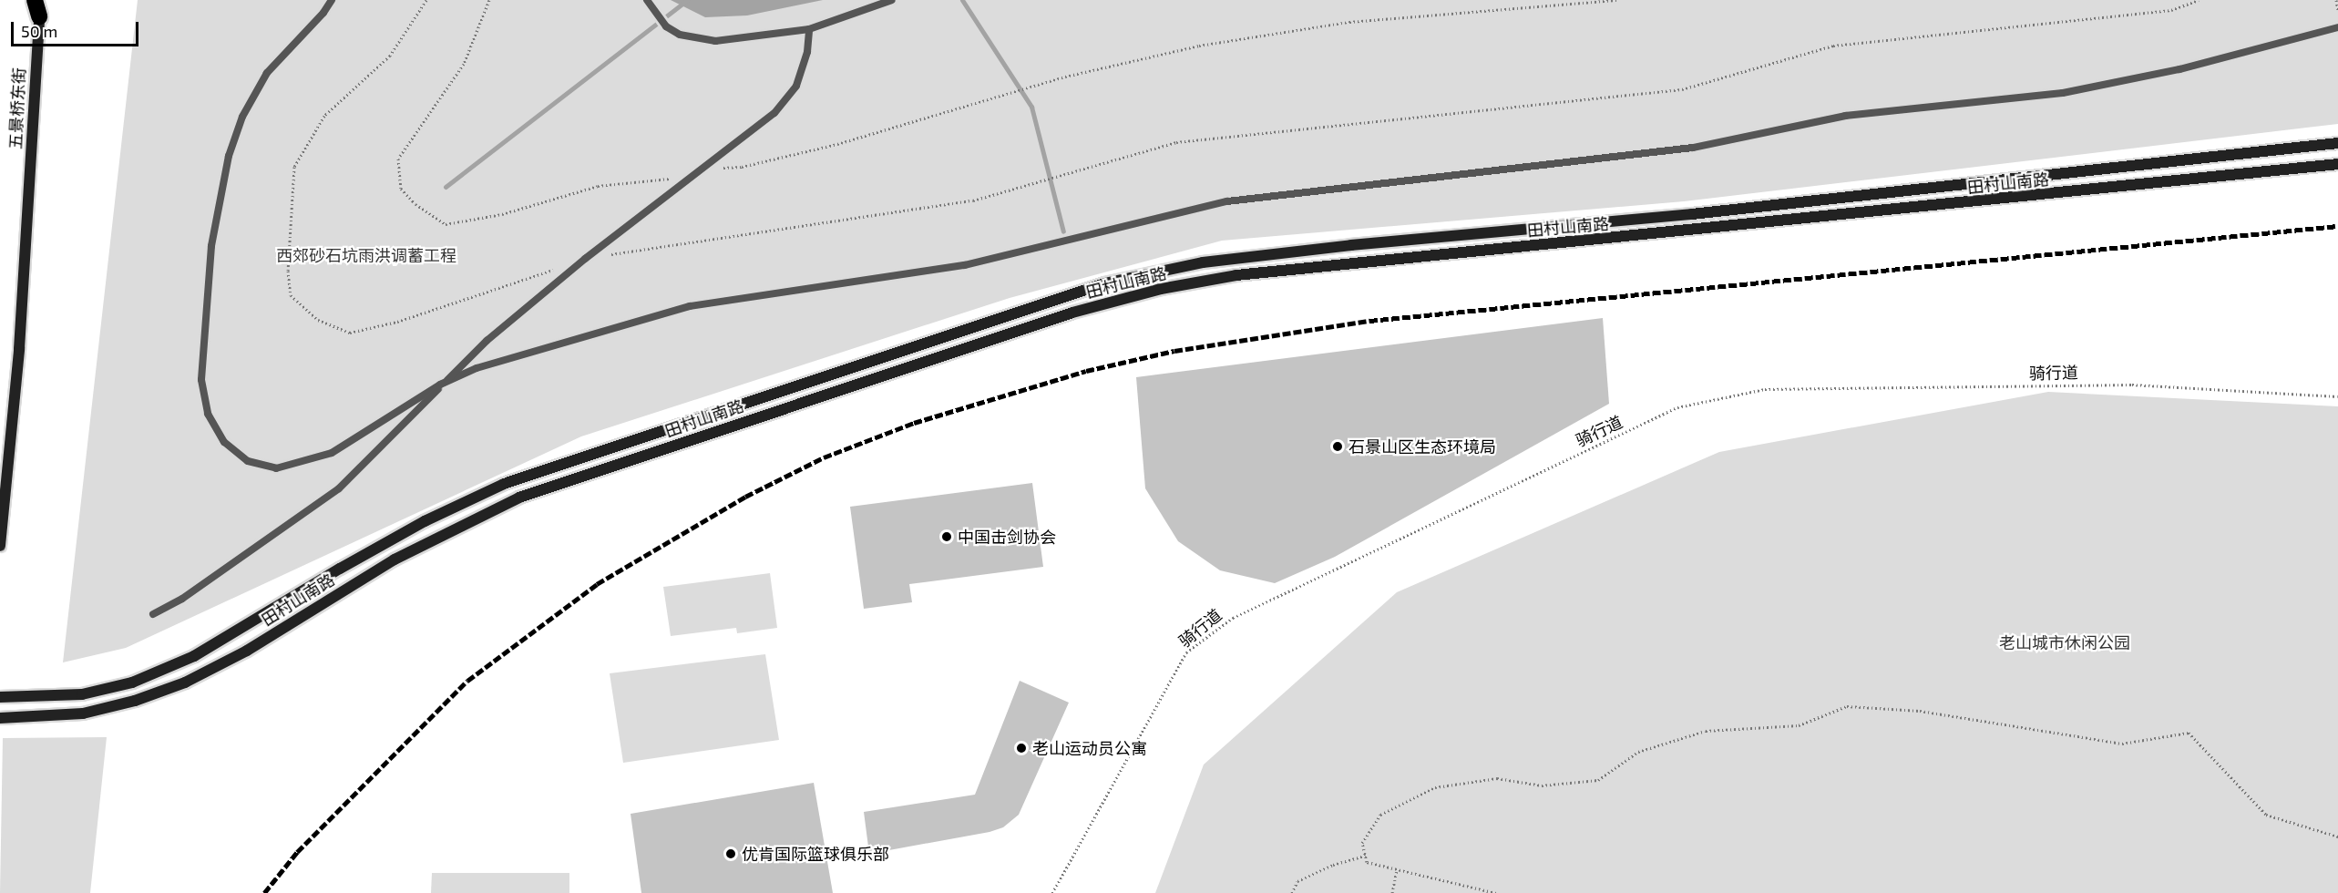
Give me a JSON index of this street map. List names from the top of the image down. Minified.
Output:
{"streets":{"main road":["五景桥东街","田村山南路"],"path":["骑行道"]},"parks":["西郊砂石坑雨洪调蓄工程","老山城市休闲公园"],"places":["石景山区生态环境局","中国击剑协会","老山运动员公寓","优肯国际篮球俱乐部"],"scale_bar":"50 m"}
